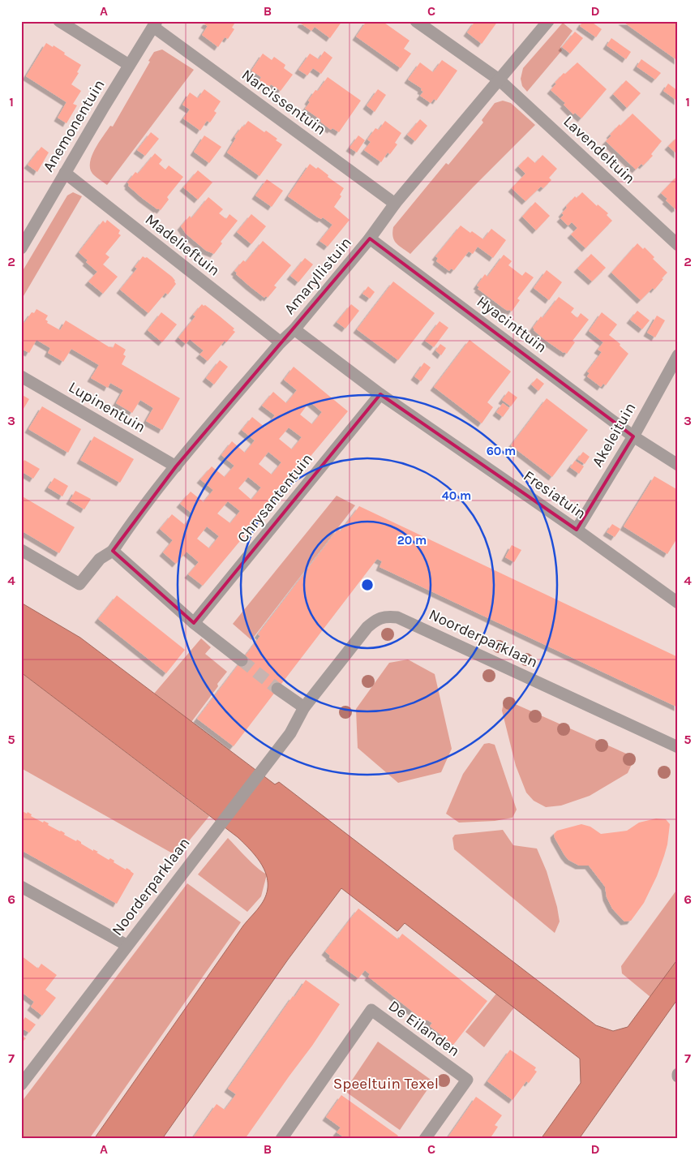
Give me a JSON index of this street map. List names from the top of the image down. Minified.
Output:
{"streets":{"street":["Narcissentuin","Anemonentuin","Lavendeltuin","Madelieftuin","Amaryllistuin","Hyacinttuin","Lupinentuin","Akeleituin","Fresiatuin","Chrysantentuin","Noorderparklaan","De Eilanden"]},"crossings":[["Narcissentuin","Anemonentuin"],["Narcissentuin","Amaryllistuin"],["Anemonentuin","Madelieftuin"],["Lavendeltuin","Amaryllistuin"],["Madelieftuin","Amaryllistuin"],["Amaryllistuin","Hyacinttuin"],["Amaryllistuin","Lupinentuin"],["Amaryllistuin","Fresiatuin"],["Hyacinttuin","Akeleituin"],["Akeleituin","Fresiatuin"],["Fresiatuin","Chrysantentuin"]],"parks":["Speeltuin Texel"],"grid":{"columns":["A","B","C","D"],"rows":["1","2","3","4","5","6","7"]},"rings":["60 m","40 m","20 m"]}
